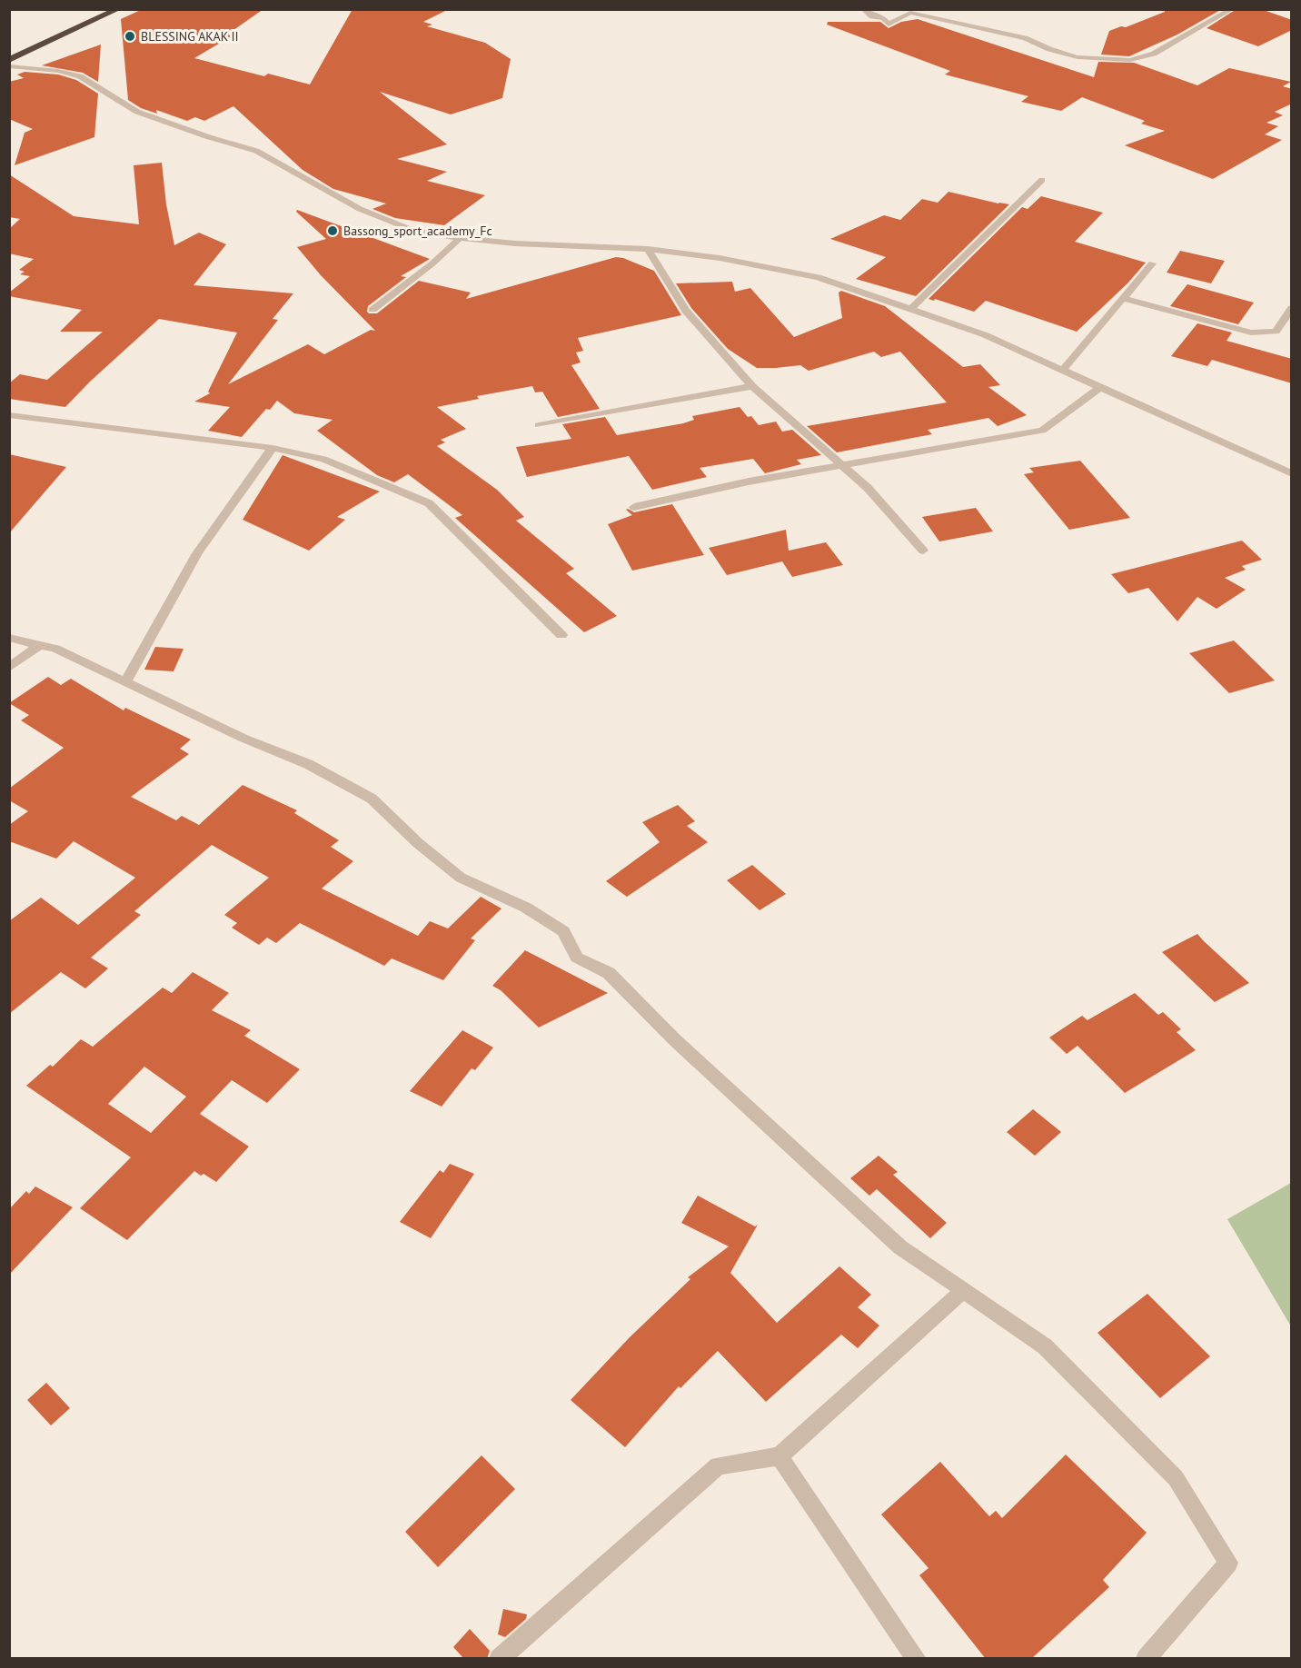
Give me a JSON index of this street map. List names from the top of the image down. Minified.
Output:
{"places":["BLESSING AKAK II","Bassong_sport_academy_Fc"]}
